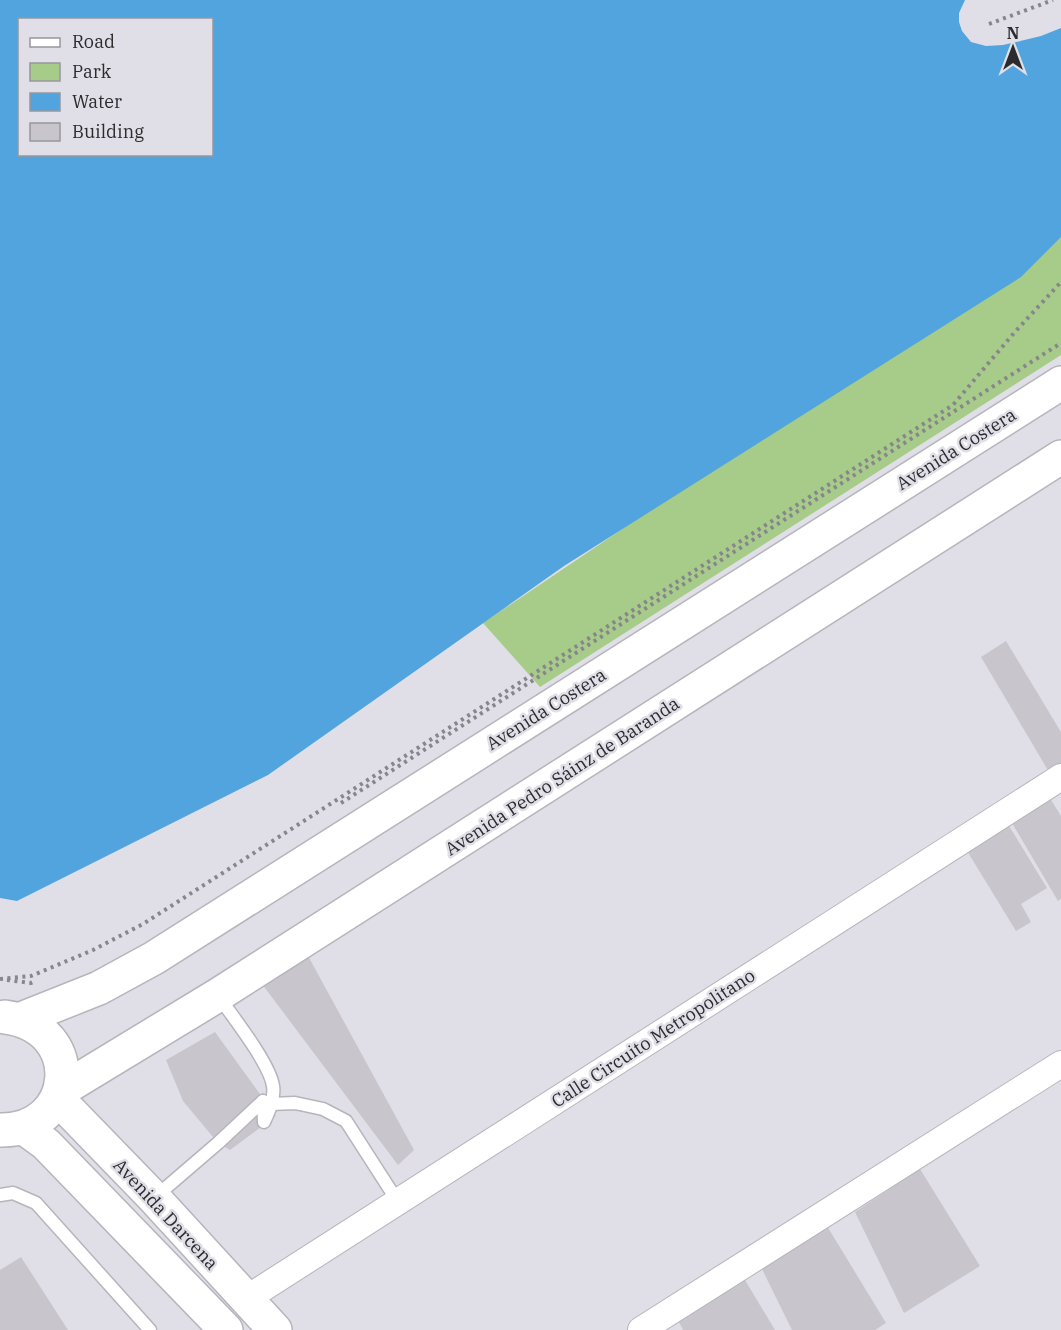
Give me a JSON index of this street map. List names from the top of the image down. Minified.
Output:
{"streets":{"main road":["Avenida Costera","Avenida Pedro Sáinz de Baranda","Avenida Darcena"],"street":["Calle Circuito Metropolitano"]},"crossings":[["Avenida Pedro Sáinz de Baranda","Avenida Darcena"],["Calle Circuito Metropolitano","Avenida Darcena"]],"legend":["Road","Park","Water","Building"],"north":"top"}
